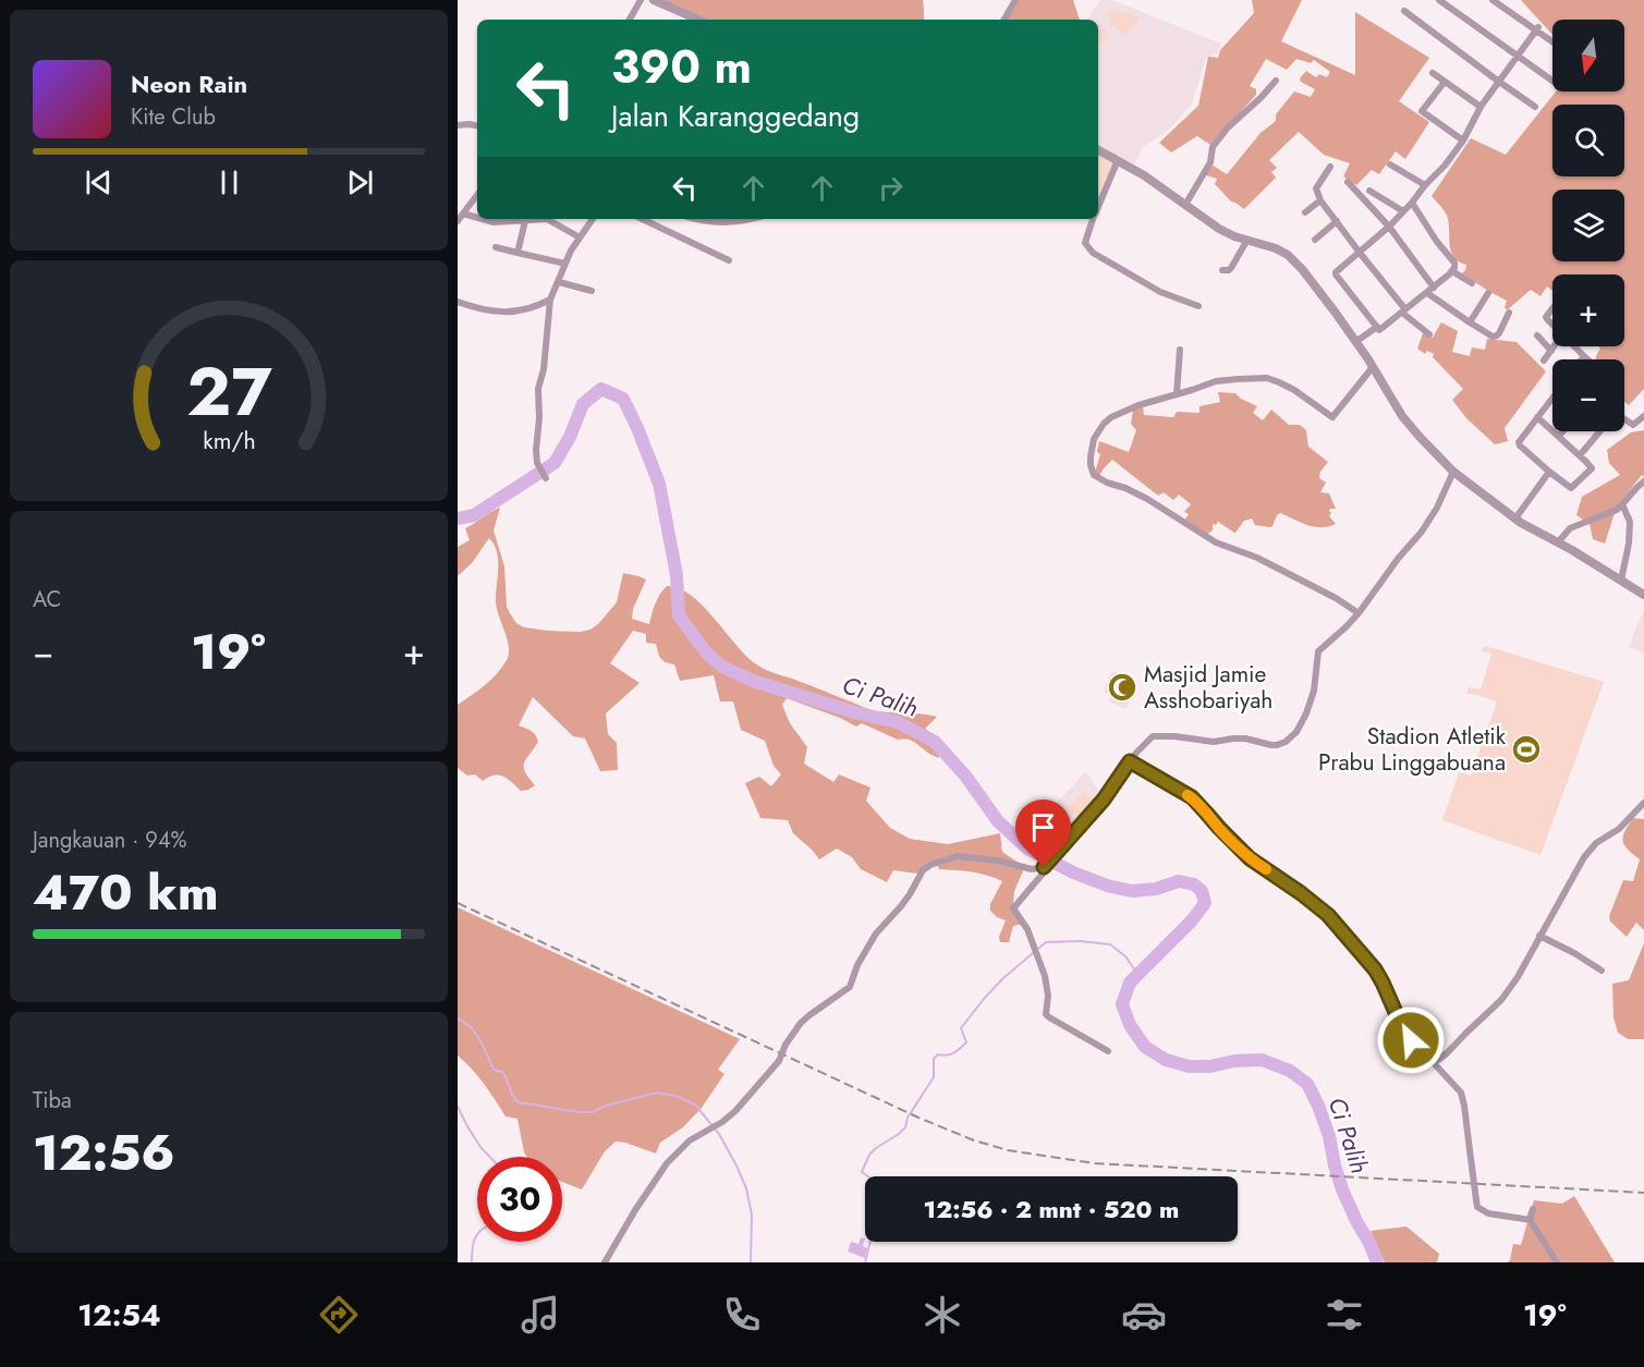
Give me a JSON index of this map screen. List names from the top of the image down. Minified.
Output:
{"water":["Ci Palih"],"places":{"mosque":["Masjid Jamie Asshobariyah"],"sports":["Stadion Atletik Prabu Linggabuana"]},"north":"bottom","page":{"map_buttons":["+","−"],"turn":["390 m","Jalan Karanggedang"],"song":["Neon Rain","Kite Club"],"tile":["AC",["Jangkauan · 94%","470 km"],["Tiba","12:56"]],"heat":["−","19°","+"],"limit":"30","trip":"12:56 · 2 mnt · 520 m","tabs":["12:54","19°"],"gauge":["27","km/h"]}}
